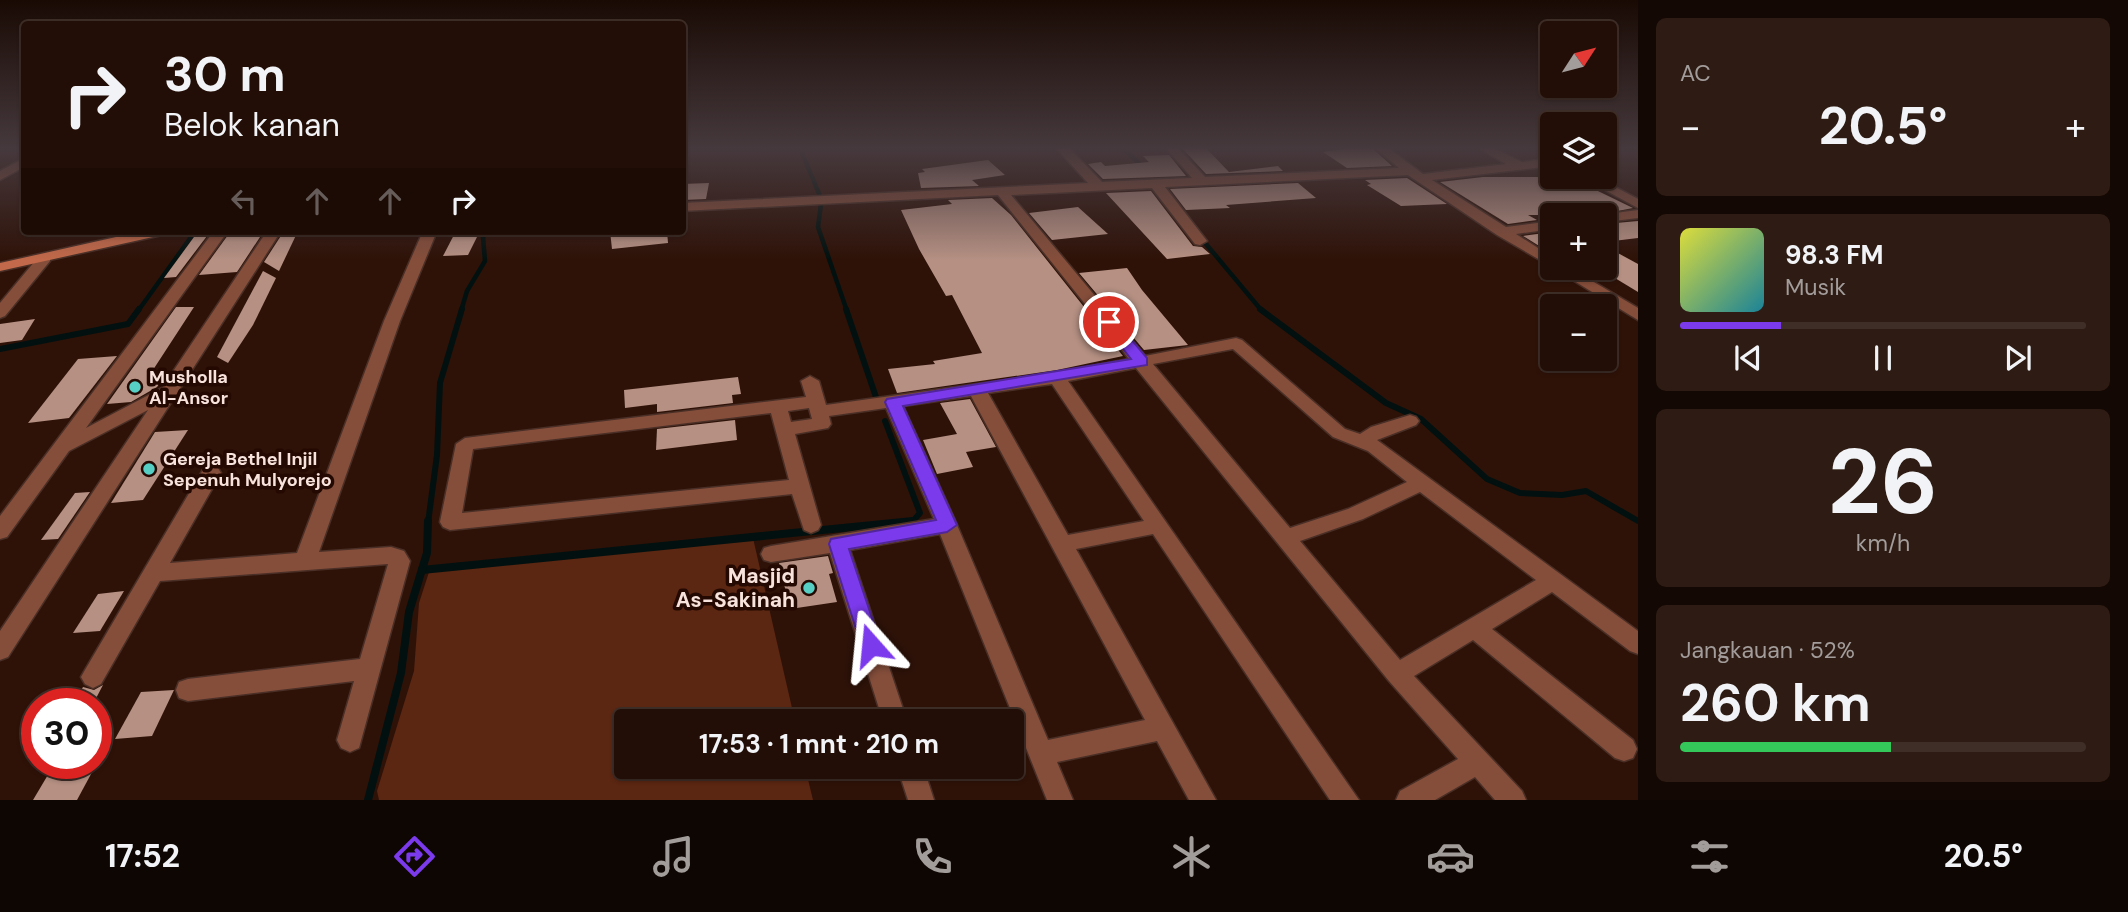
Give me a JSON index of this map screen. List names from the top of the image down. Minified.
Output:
{"places":["Musholla Al-Ansor","Gereja Bethel Injil Sepenuh Mulyorejo","Masjid As-Sakinah"],"north":"top right","page":{"tile":["AC",["26","km/h"],["Jangkauan · 52%","260 km"]],"map_buttons":["+","−"],"turn":["30 m","Belok kanan"],"heat":["−","20.5°","+"],"song":["98.3 FM","Musik"],"limit":"30","trip":"17:53 · 1 mnt · 210 m","tabs":["17:52","20.5°"]}}
